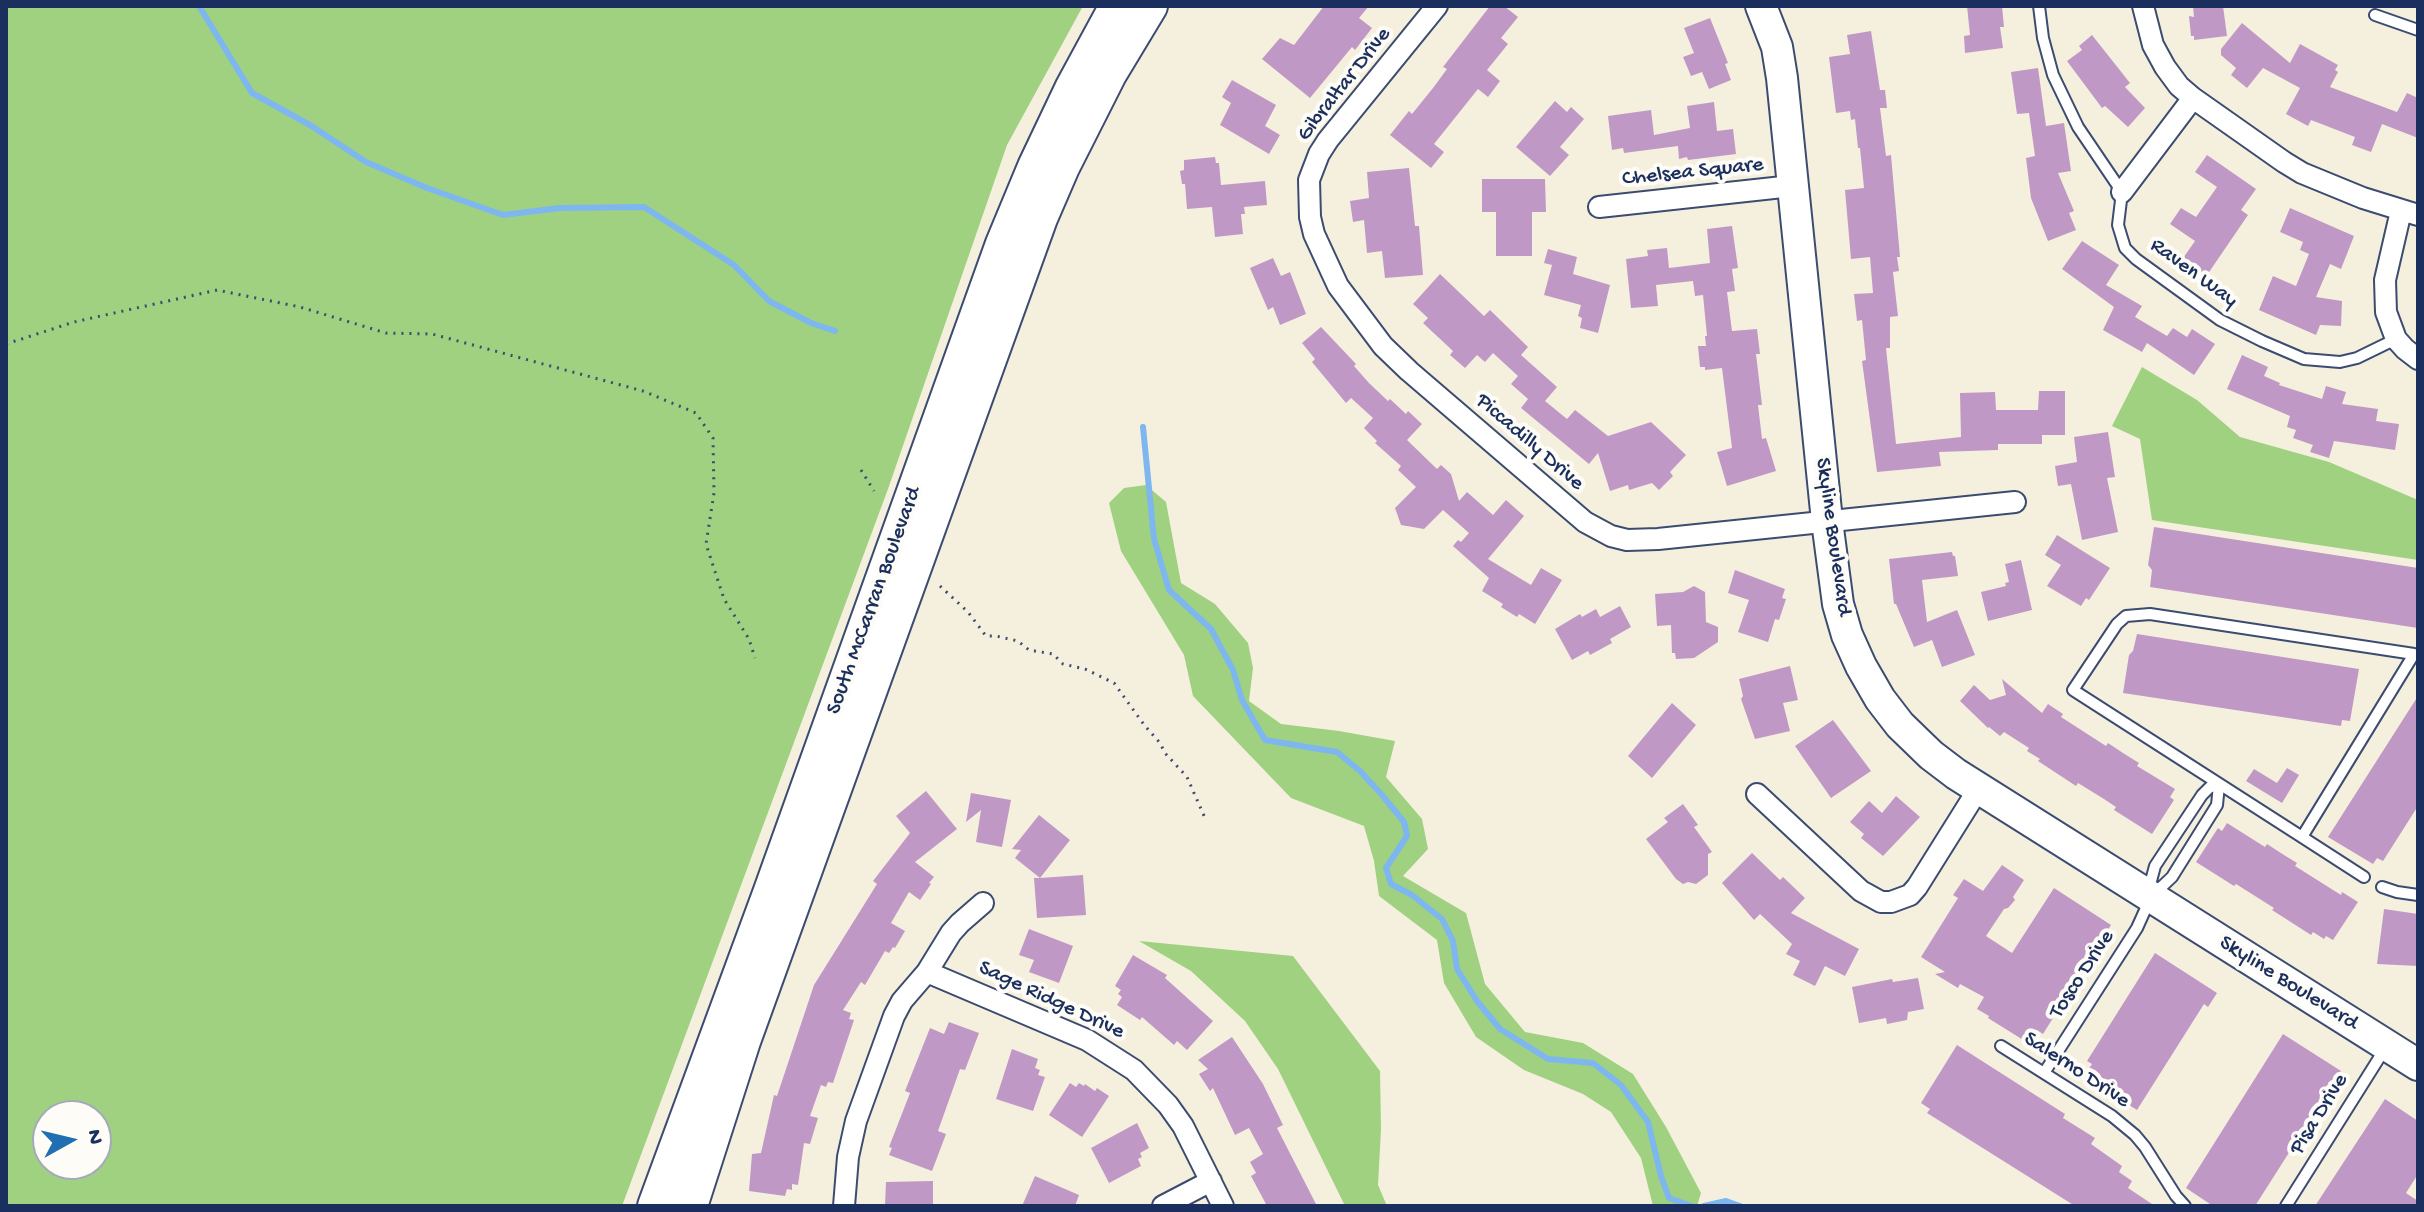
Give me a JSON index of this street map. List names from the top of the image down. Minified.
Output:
{"streets":{"main road":["South McCarran Boulevard"],"street":["Gibraltar Drive","Chelsea Square","Piccadilly Drive","Skyline Boulevard","Sage Ridge Drive"],"lane":["Raven Way","Tosco Drive","Salerno Drive","Pisa Drive"]},"crossings":[["Gibraltar Drive","Piccadilly Drive"],["Chelsea Square","Skyline Boulevard"],["Piccadilly Drive","Skyline Boulevard"],["Skyline Boulevard","Tosco Drive"],["Skyline Boulevard","Pisa Drive"],["Tosco Drive","Salerno Drive"]],"north":"right"}
